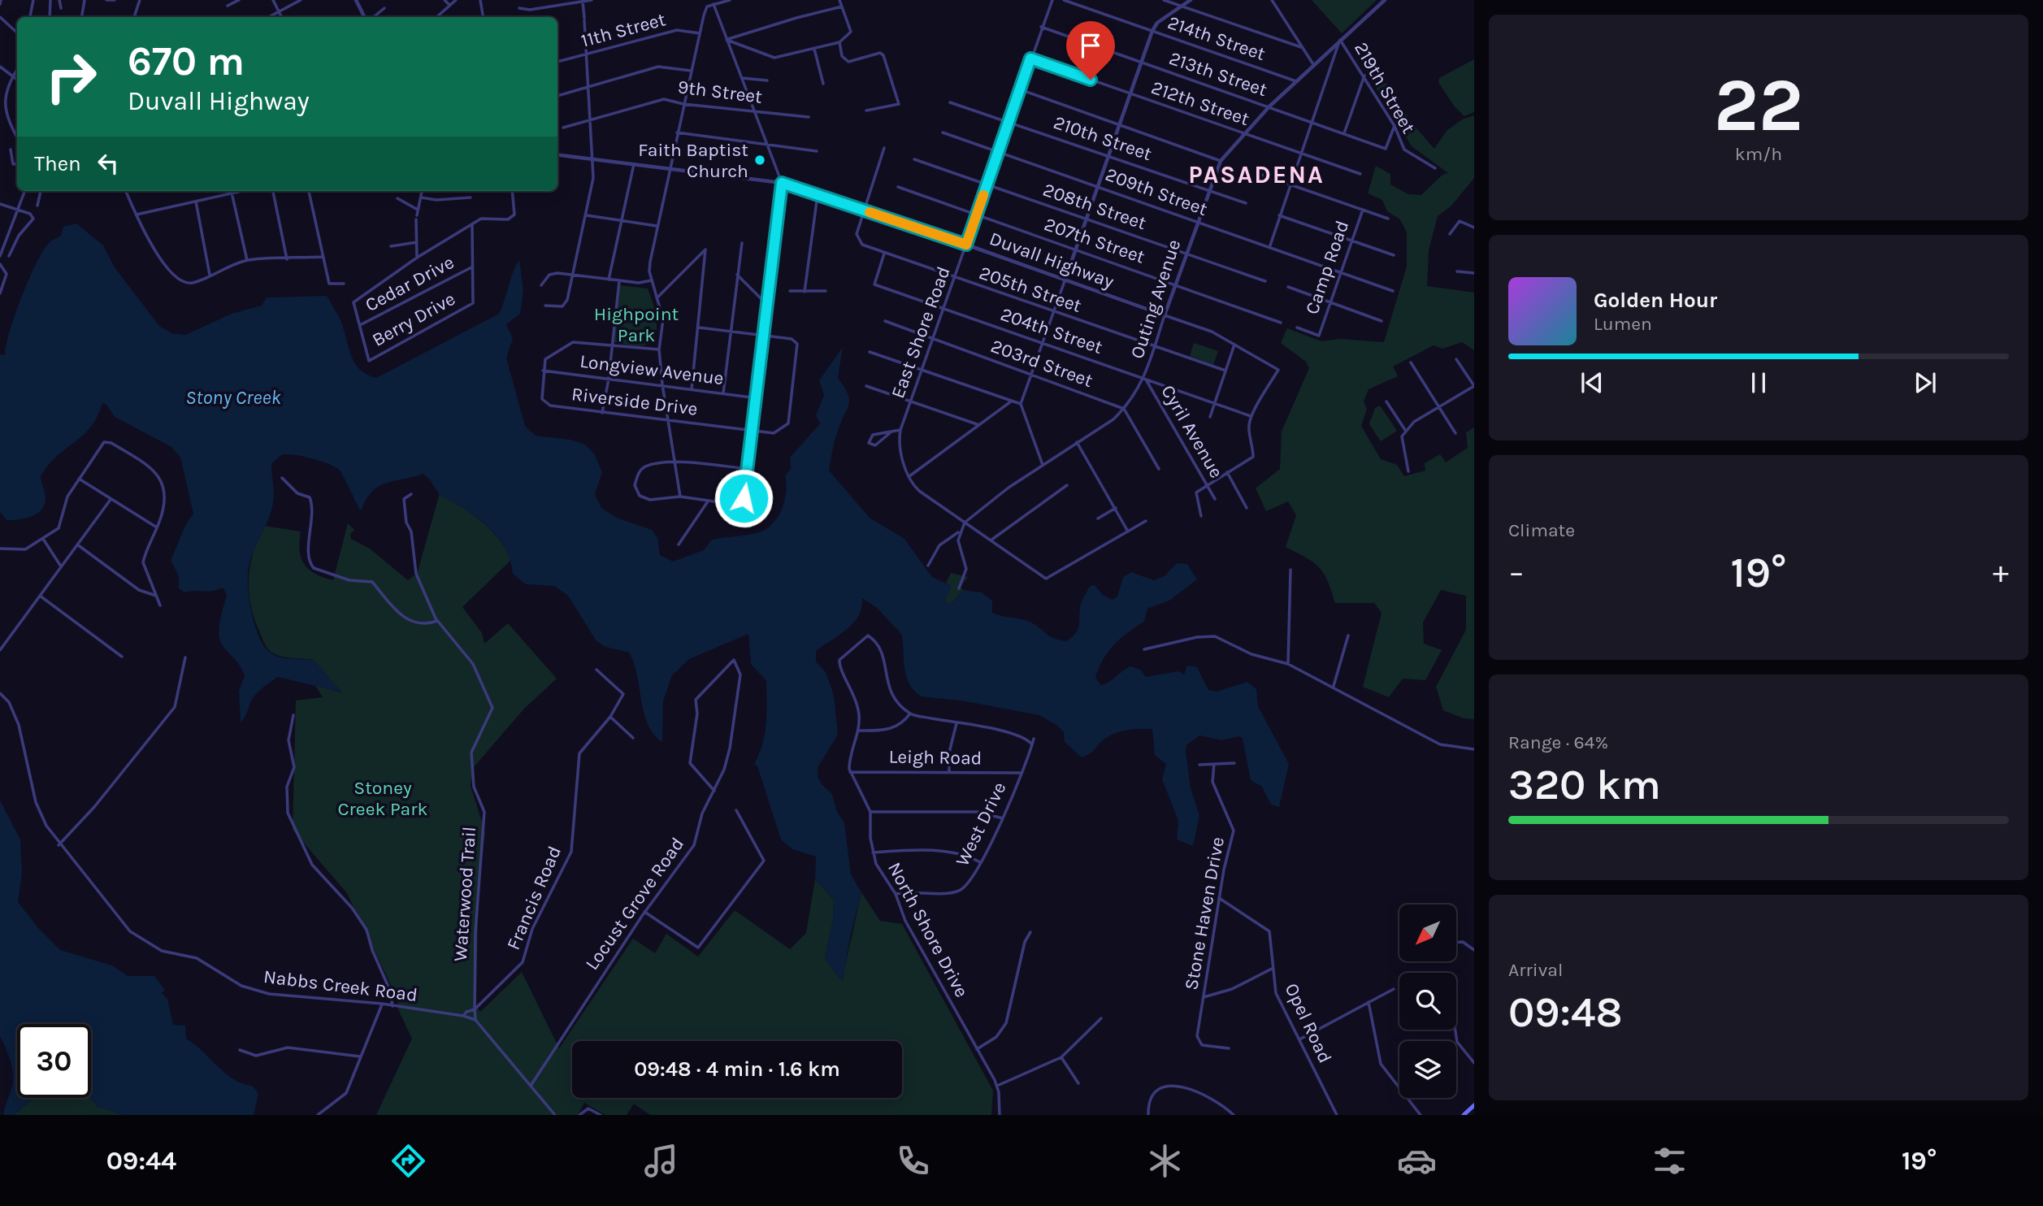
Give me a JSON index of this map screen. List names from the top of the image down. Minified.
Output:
{"streets":{"street":["11th Street","214th Street","213th Street","219th Street","9th Street","212th Street","210th Street","209th Street","208th Street","207th Street","Duvall Highway","Camp Road","Cedar Drive","205th Street","Outing Avenue","Berry Drive","204th Street","East Shore Road","203rd Street","Longview Avenue","Riverside Drive","Cyril Avenue","Leigh Road","West Drive","Waterwood Trail","Francis Road","Locust Grove Road","Stone Haven Drive","North Shore Drive","Nabbs Creek Road","Opel Road"]},"crossings":[["214th Street","Outing Avenue"],["213th Street","219th Street"],["213th Street","Outing Avenue"],["213th Street","East Shore Road"],["219th Street","Outing Avenue"],["212th Street","Outing Avenue"],["212th Street","East Shore Road"],["210th Street","Outing Avenue"],["210th Street","East Shore Road"],["209th Street","Camp Road"],["209th Street","Outing Avenue"],["209th Street","East Shore Road"],["208th Street","Outing Avenue"],["208th Street","East Shore Road"],["207th Street","Outing Avenue"],["207th Street","East Shore Road"],["Duvall Highway","205th Street"],["Duvall Highway","Outing Avenue"],["Duvall Highway","204th Street"],["Duvall Highway","East Shore Road"],["Cedar Drive","Berry Drive"],["205th Street","Outing Avenue"],["205th Street","204th Street"],["205th Street","East Shore Road"],["Outing Avenue","204th Street"],["Outing Avenue","East Shore Road"],["Outing Avenue","203rd Street"],["Outing Avenue","Cyril Avenue"],["204th Street","East Shore Road"],["204th Street","Cyril Avenue"],["East Shore Road","203rd Street"],["Longview Avenue","Riverside Drive"],["Leigh Road","West Drive"],["Leigh Road","North Shore Drive"],["West Drive","North Shore Drive"],["Waterwood Trail","Francis Road"],["Stone Haven Drive","Opel Road"]],"districts":["PASADENA"],"water":["Stony Creek"],"parks":["Highpoint Park","Stoney Creek Park"],"places":["Faith Baptist Church"],"north":"bottom left","page":{"tile":[["22","km/h"],"Climate",["Range · 64%","320 km"],["Arrival","09:48"]],"turn":["670 m","Duvall Highway"],"then":"Then","song":["Golden Hour","Lumen"],"heat":["−","19°","+"],"limit":"30","trip":"09:48 · 4 min · 1.6 km","tabs":["09:44","19°"]}}
